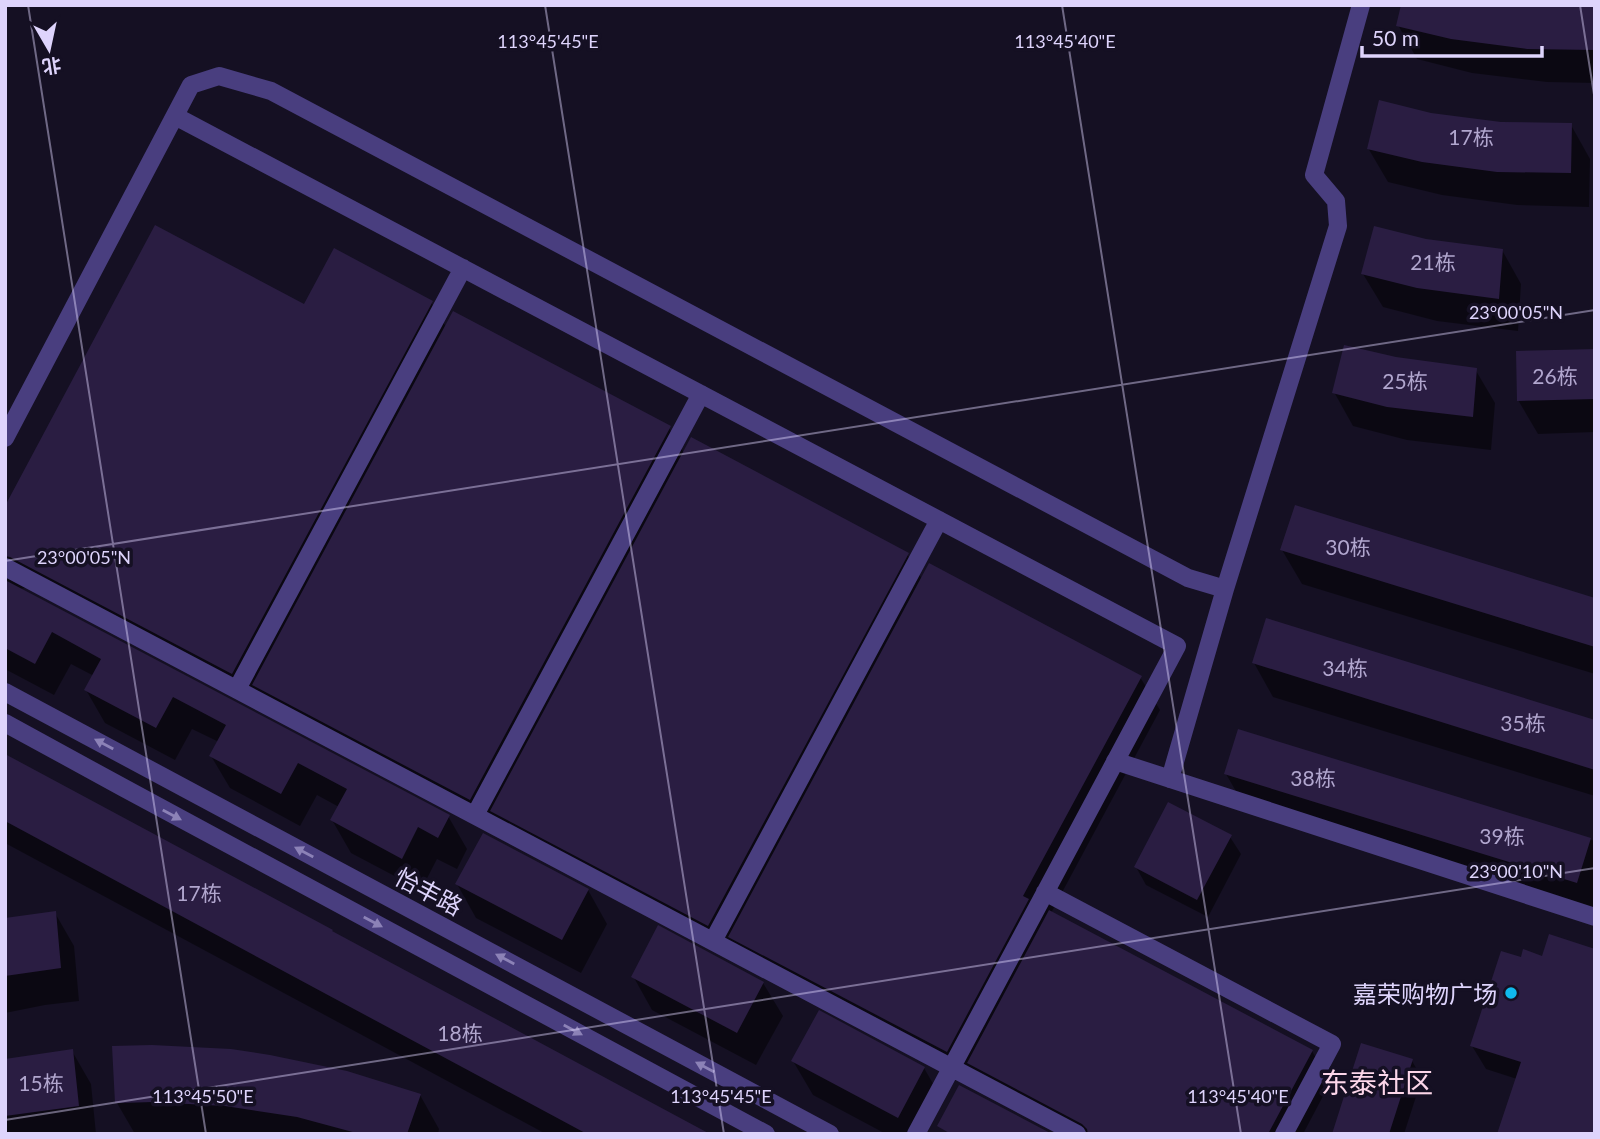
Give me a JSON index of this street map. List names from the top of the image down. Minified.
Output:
{"streets":{"street":["怡丰路"]},"districts":["东泰社区"],"places":["嘉荣购物广场"],"house_numbers":["17栋","21栋","26栋","25栋","30栋","34栋","35栋","38栋","39栋","17栋","18栋","15栋"],"scale_bar":"50 m","north":"bottom","coordinates":["113°45'45\"E","113°45'40\"E","23°00'05\"N","23°00'10\"N","113°45'50\"E"]}
